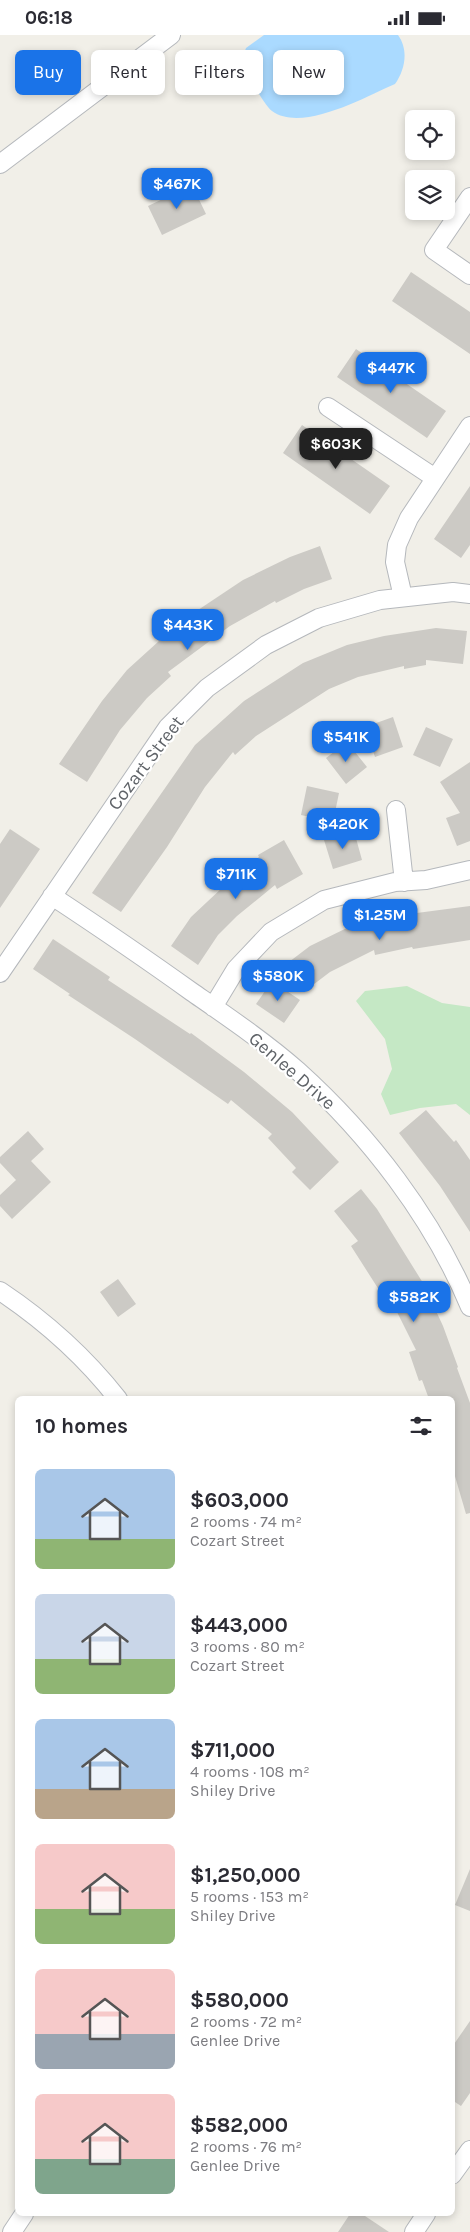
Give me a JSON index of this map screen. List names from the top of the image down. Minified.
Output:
{"streets":{"street":["Cozart Street","Genlee Drive"]},"crossings":[["Cozart Street","Genlee Drive"]],"page":{"status":"06:18","chip":["Buy","Rent","Filters","New"],"price":["$467K","$447K","$603K","$443K","$541K","$420K","$711K","$1.25M","$580K","$582K"],"heading":"10 homes","list":[{"name":"$603,000","note":"2 rooms · 74 m² · Cozart Street"},{"name":"$443,000","note":"3 rooms · 80 m² · Cozart Street"},{"name":"$711,000","note":"4 rooms · 108 m² · Shiley Drive"},{"name":"$1,250,000","note":"5 rooms · 153 m² · Shiley Drive"},{"name":"$580,000","note":"2 rooms · 72 m² · Genlee Drive"},{"name":"$582,000","note":"2 rooms · 76 m² · Genlee Drive"}]}}
